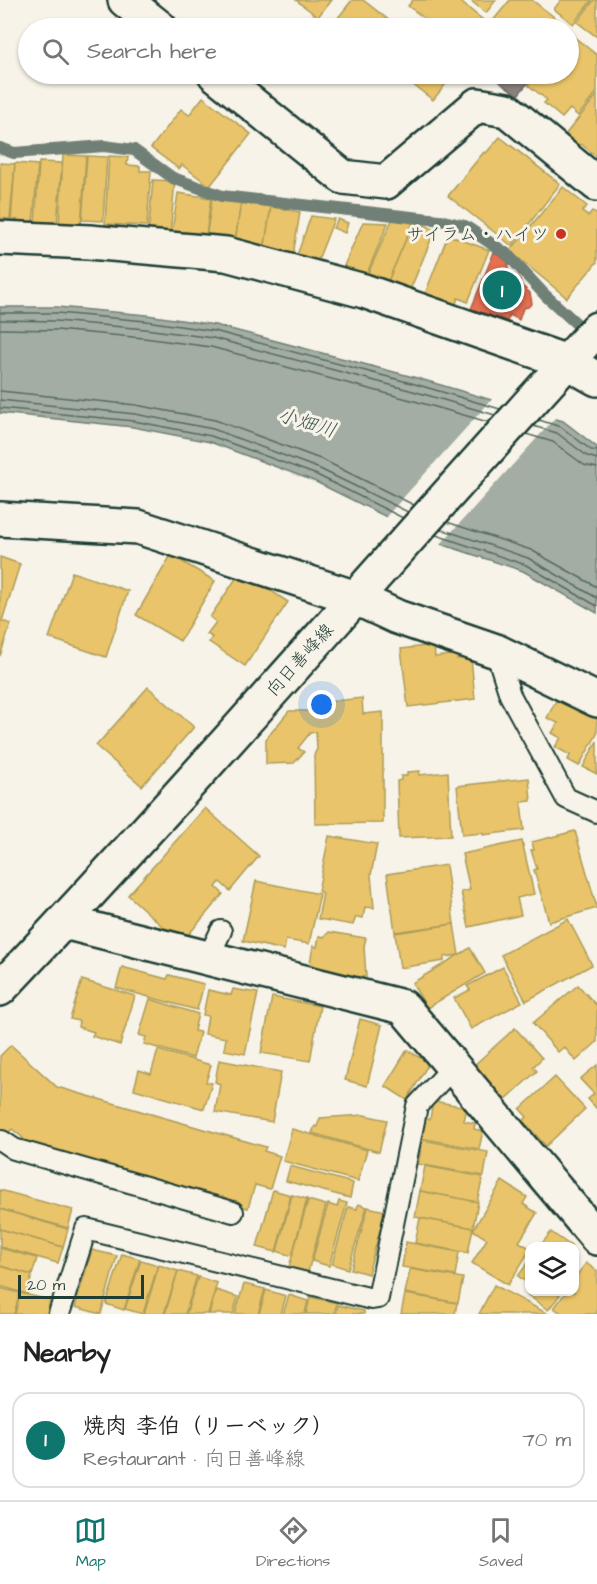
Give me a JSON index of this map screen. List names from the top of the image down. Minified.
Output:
{"streets":{"street":["向日善峰線"]},"water":["小畑川"],"places":["サイラム・ハイツ"],"scale_bar":"20 m","page":{"search":"Search here","pins":"1","scale":"20 m","heading":"Nearby","list":[{"mark":"1","name":"焼肉 李伯（リーベック）","note":"Restaurant · 向日善峰線","value":"70 m"}],"nav":["Map","Directions","Saved"]}}
